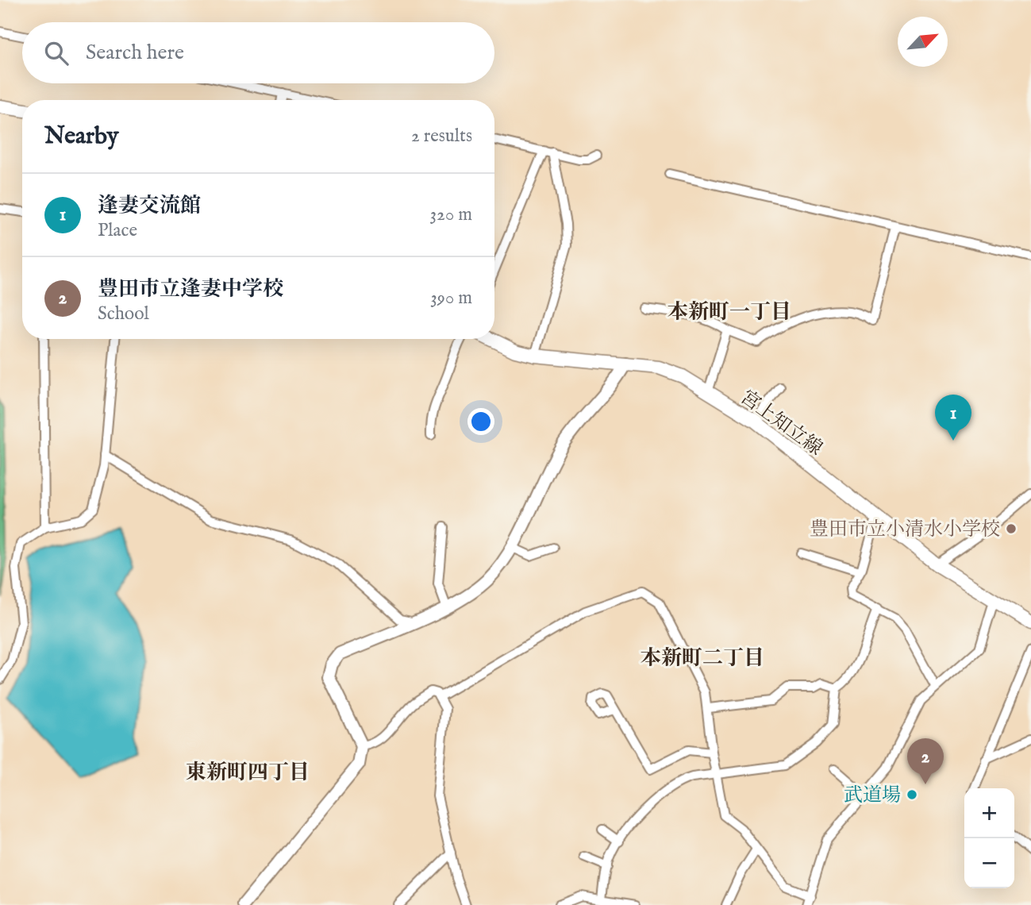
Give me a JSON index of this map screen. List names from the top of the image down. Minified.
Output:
{"streets":{"main road":["宮上知立線"]},"districts":["本新町一丁目","本新町二丁目","東新町四丁目"],"places":["豊田市立小清水小学校","武道場"],"north":"top right","page":{"search":"Search here","heading":["Nearby","2 results"],"list":[{"mark":"1","name":"逢妻交流館","note":"Place","value":"320 m"},{"mark":"2","name":"豊田市立逢妻中学校","note":"School","value":"390 m"}],"pins":["1","2"],"map_buttons":["+","−"]}}
